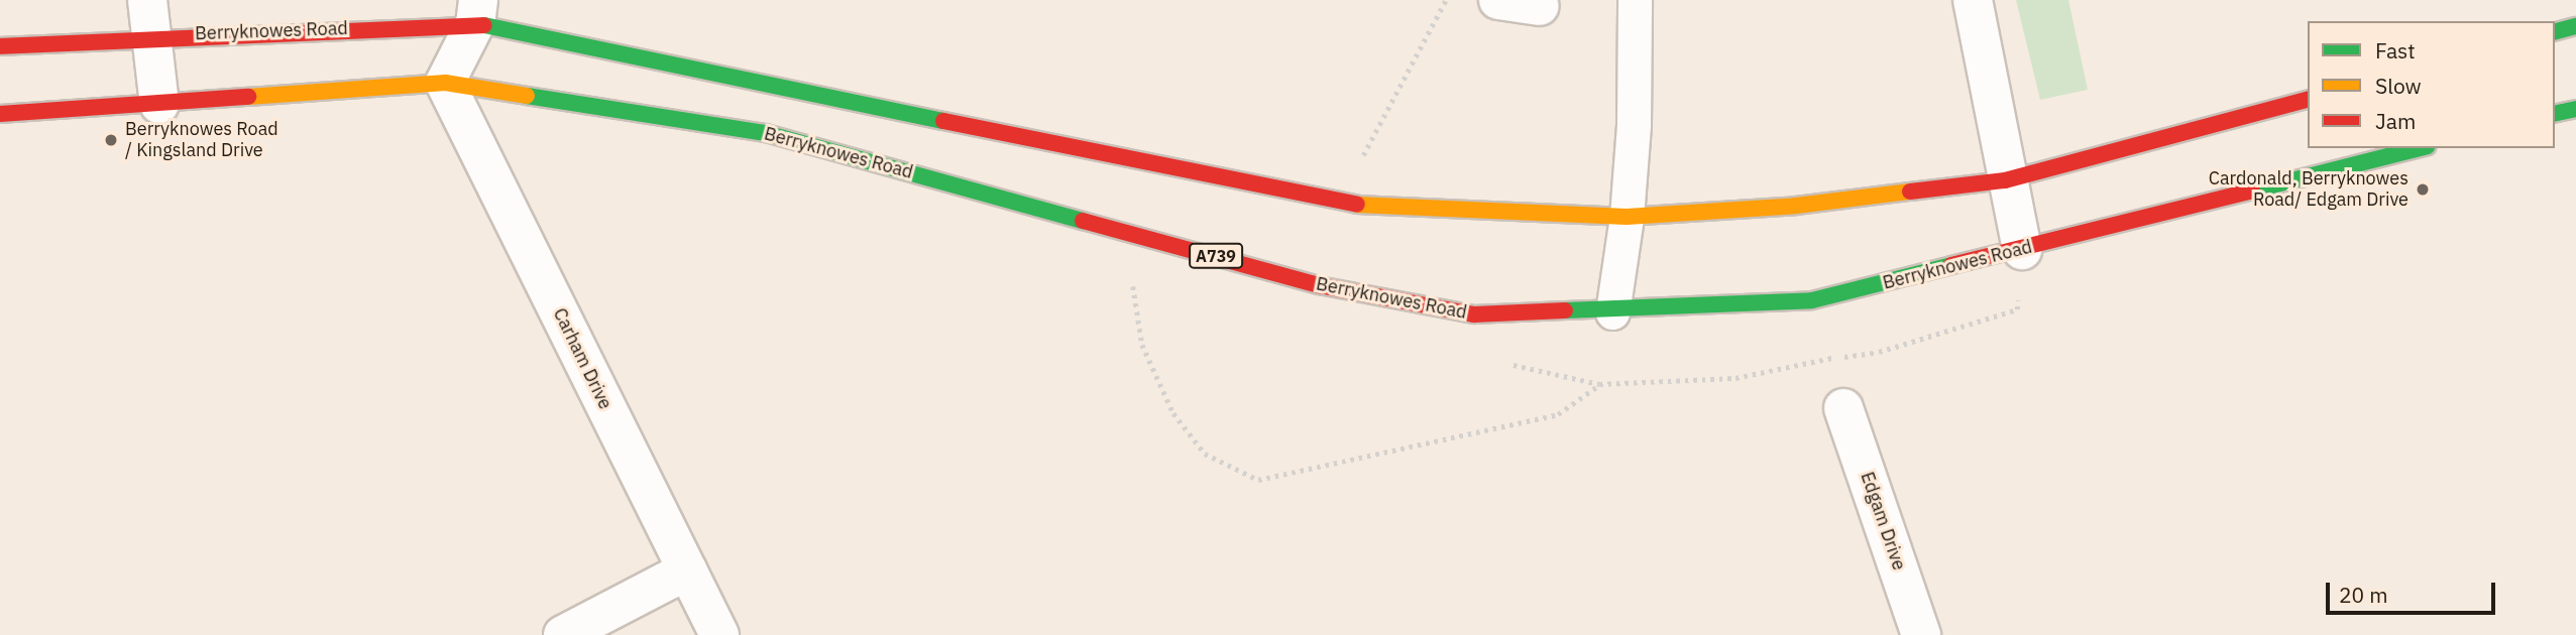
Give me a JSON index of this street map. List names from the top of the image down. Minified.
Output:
{"streets":{"main road":["Berryknowes Road","A739"],"street":["Carham Drive","Edgam Drive"]},"crossings":[["Berryknowes Road","Carham Drive"]],"places":["Berryknowes Road / Kingsland Drive","Cardonald, Berryknowes Road/ Edgam Drive"],"legend":["Fast","Slow","Jam"],"scale_bar":"20 m"}
